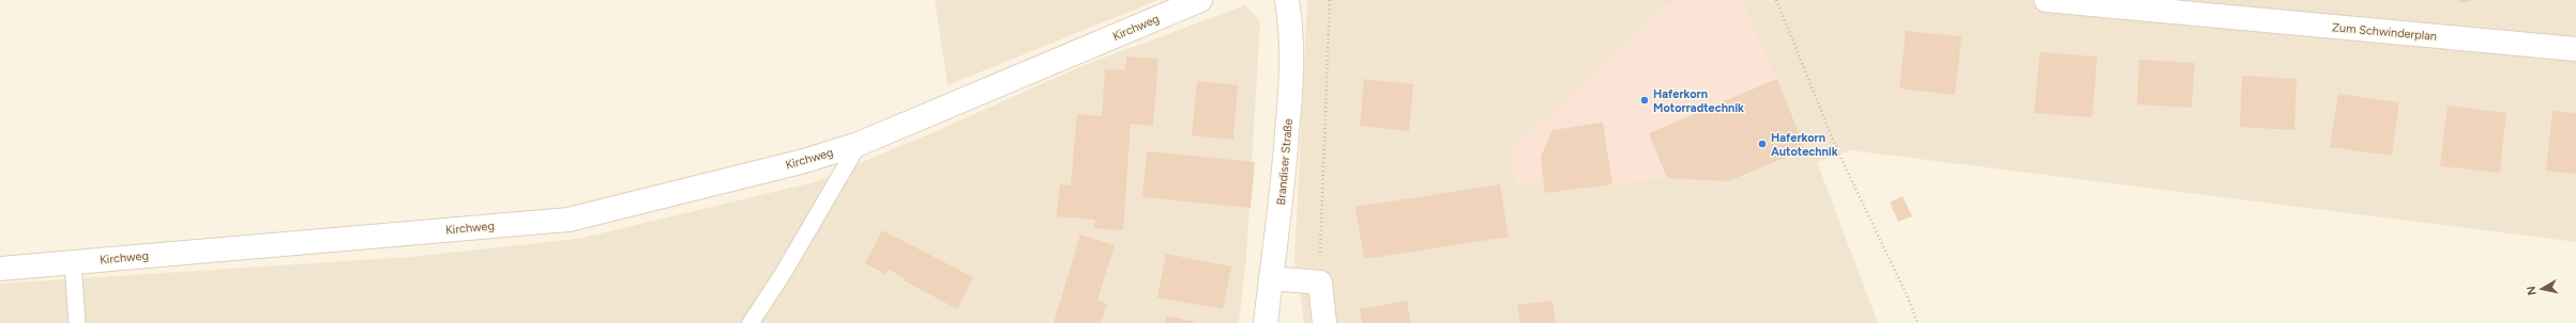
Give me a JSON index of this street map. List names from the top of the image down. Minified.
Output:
{"streets":{"street":["Kirchweg","Zum Schwinderplan","Brandiser Straße"]},"places":["Haferkorn Motorradtechnik","Haferkorn Autotechnik"],"north":"left"}
